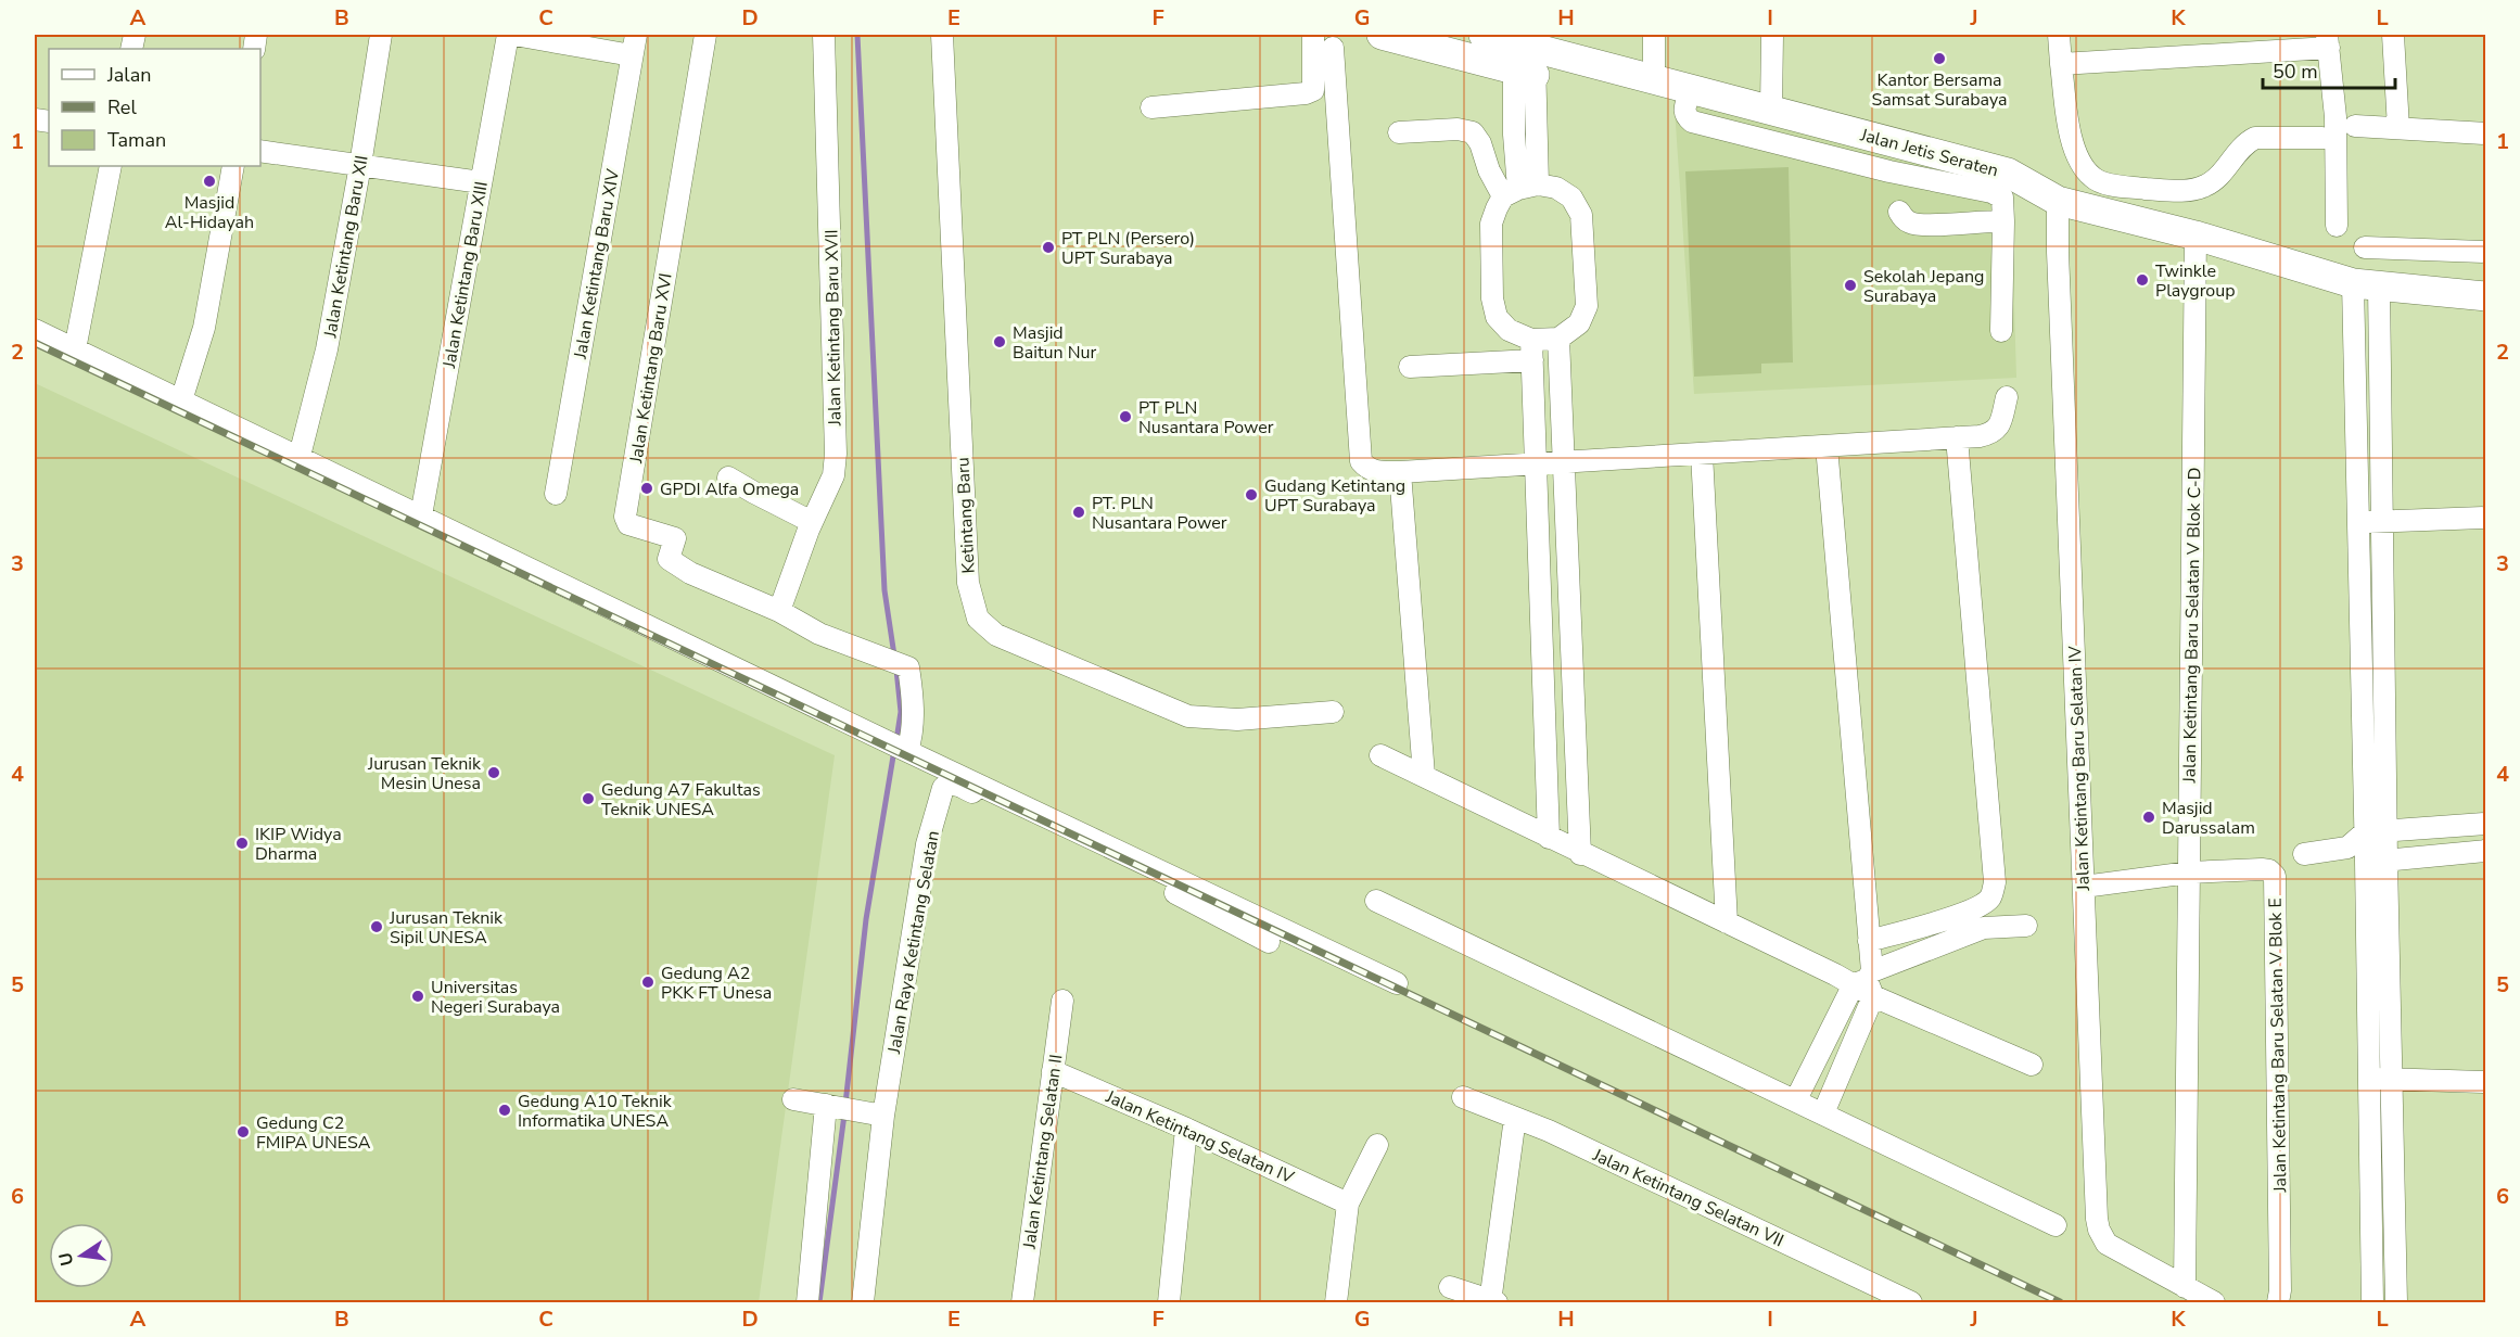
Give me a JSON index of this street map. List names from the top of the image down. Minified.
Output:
{"streets":{"street":["Jalan Jetis Seraten","Jalan Ketintang Baru XII","Jalan Ketintang Baru XIV","Jalan Ketintang Baru XIII","Jalan Ketintang Baru XVII","Jalan Ketintang Baru XVI","Ketintang Baru","Jalan Ketintang Baru Selatan V Blok C-D","Jalan Ketintang Baru Selatan IV","Jalan Raya Ketintang Selatan","Jalan Ketintang Baru Selatan V Blok E","Jalan Ketintang Selatan IV","Jalan Ketintang Selatan II","Jalan Ketintang Selatan VII"]},"crossings":[["Jalan Jetis Seraten","Jalan Ketintang Baru Selatan V Blok C-D"],["Jalan Jetis Seraten","Jalan Ketintang Baru Selatan IV"],["Jalan Ketintang Baru XVII","Jalan Ketintang Baru XVI"],["Jalan Ketintang Baru Selatan V Blok C-D","Jalan Ketintang Baru Selatan IV"],["Jalan Ketintang Baru Selatan V Blok C-D","Jalan Ketintang Baru Selatan V Blok E"],["Jalan Ketintang Selatan IV","Jalan Ketintang Selatan II"]],"places":["Kantor Bersama Samsat Surabaya","Masjid Al-Hidayah","PT PLN (Persero) UPT Surabaya","Twinkle Playgroup","Sekolah Jepang Surabaya","Masjid Baitun Nur","PT PLN Nusantara Power","GPDI Alfa Omega","Gudang Ketintang UPT Surabaya","PT. PLN Nusantara Power","Jurusan Teknik Mesin Unesa","Gedung A7 Fakultas Teknik UNESA","Masjid Darussalam","IKIP Widya Dharma","Jurusan Teknik Sipil UNESA","Gedung A2 PKK FT Unesa","Universitas Negeri Surabaya","Gedung A10 Teknik Informatika UNESA","Gedung C2 FMIPA UNESA"],"legend":["Jalan","Rel","Taman"],"scale_bar":"50 m","north":"left","grid":{"columns":["A","B","C","D","E","F","G","H","I","J","K","L"],"rows":["1","2","3","4","5","6"]}}
